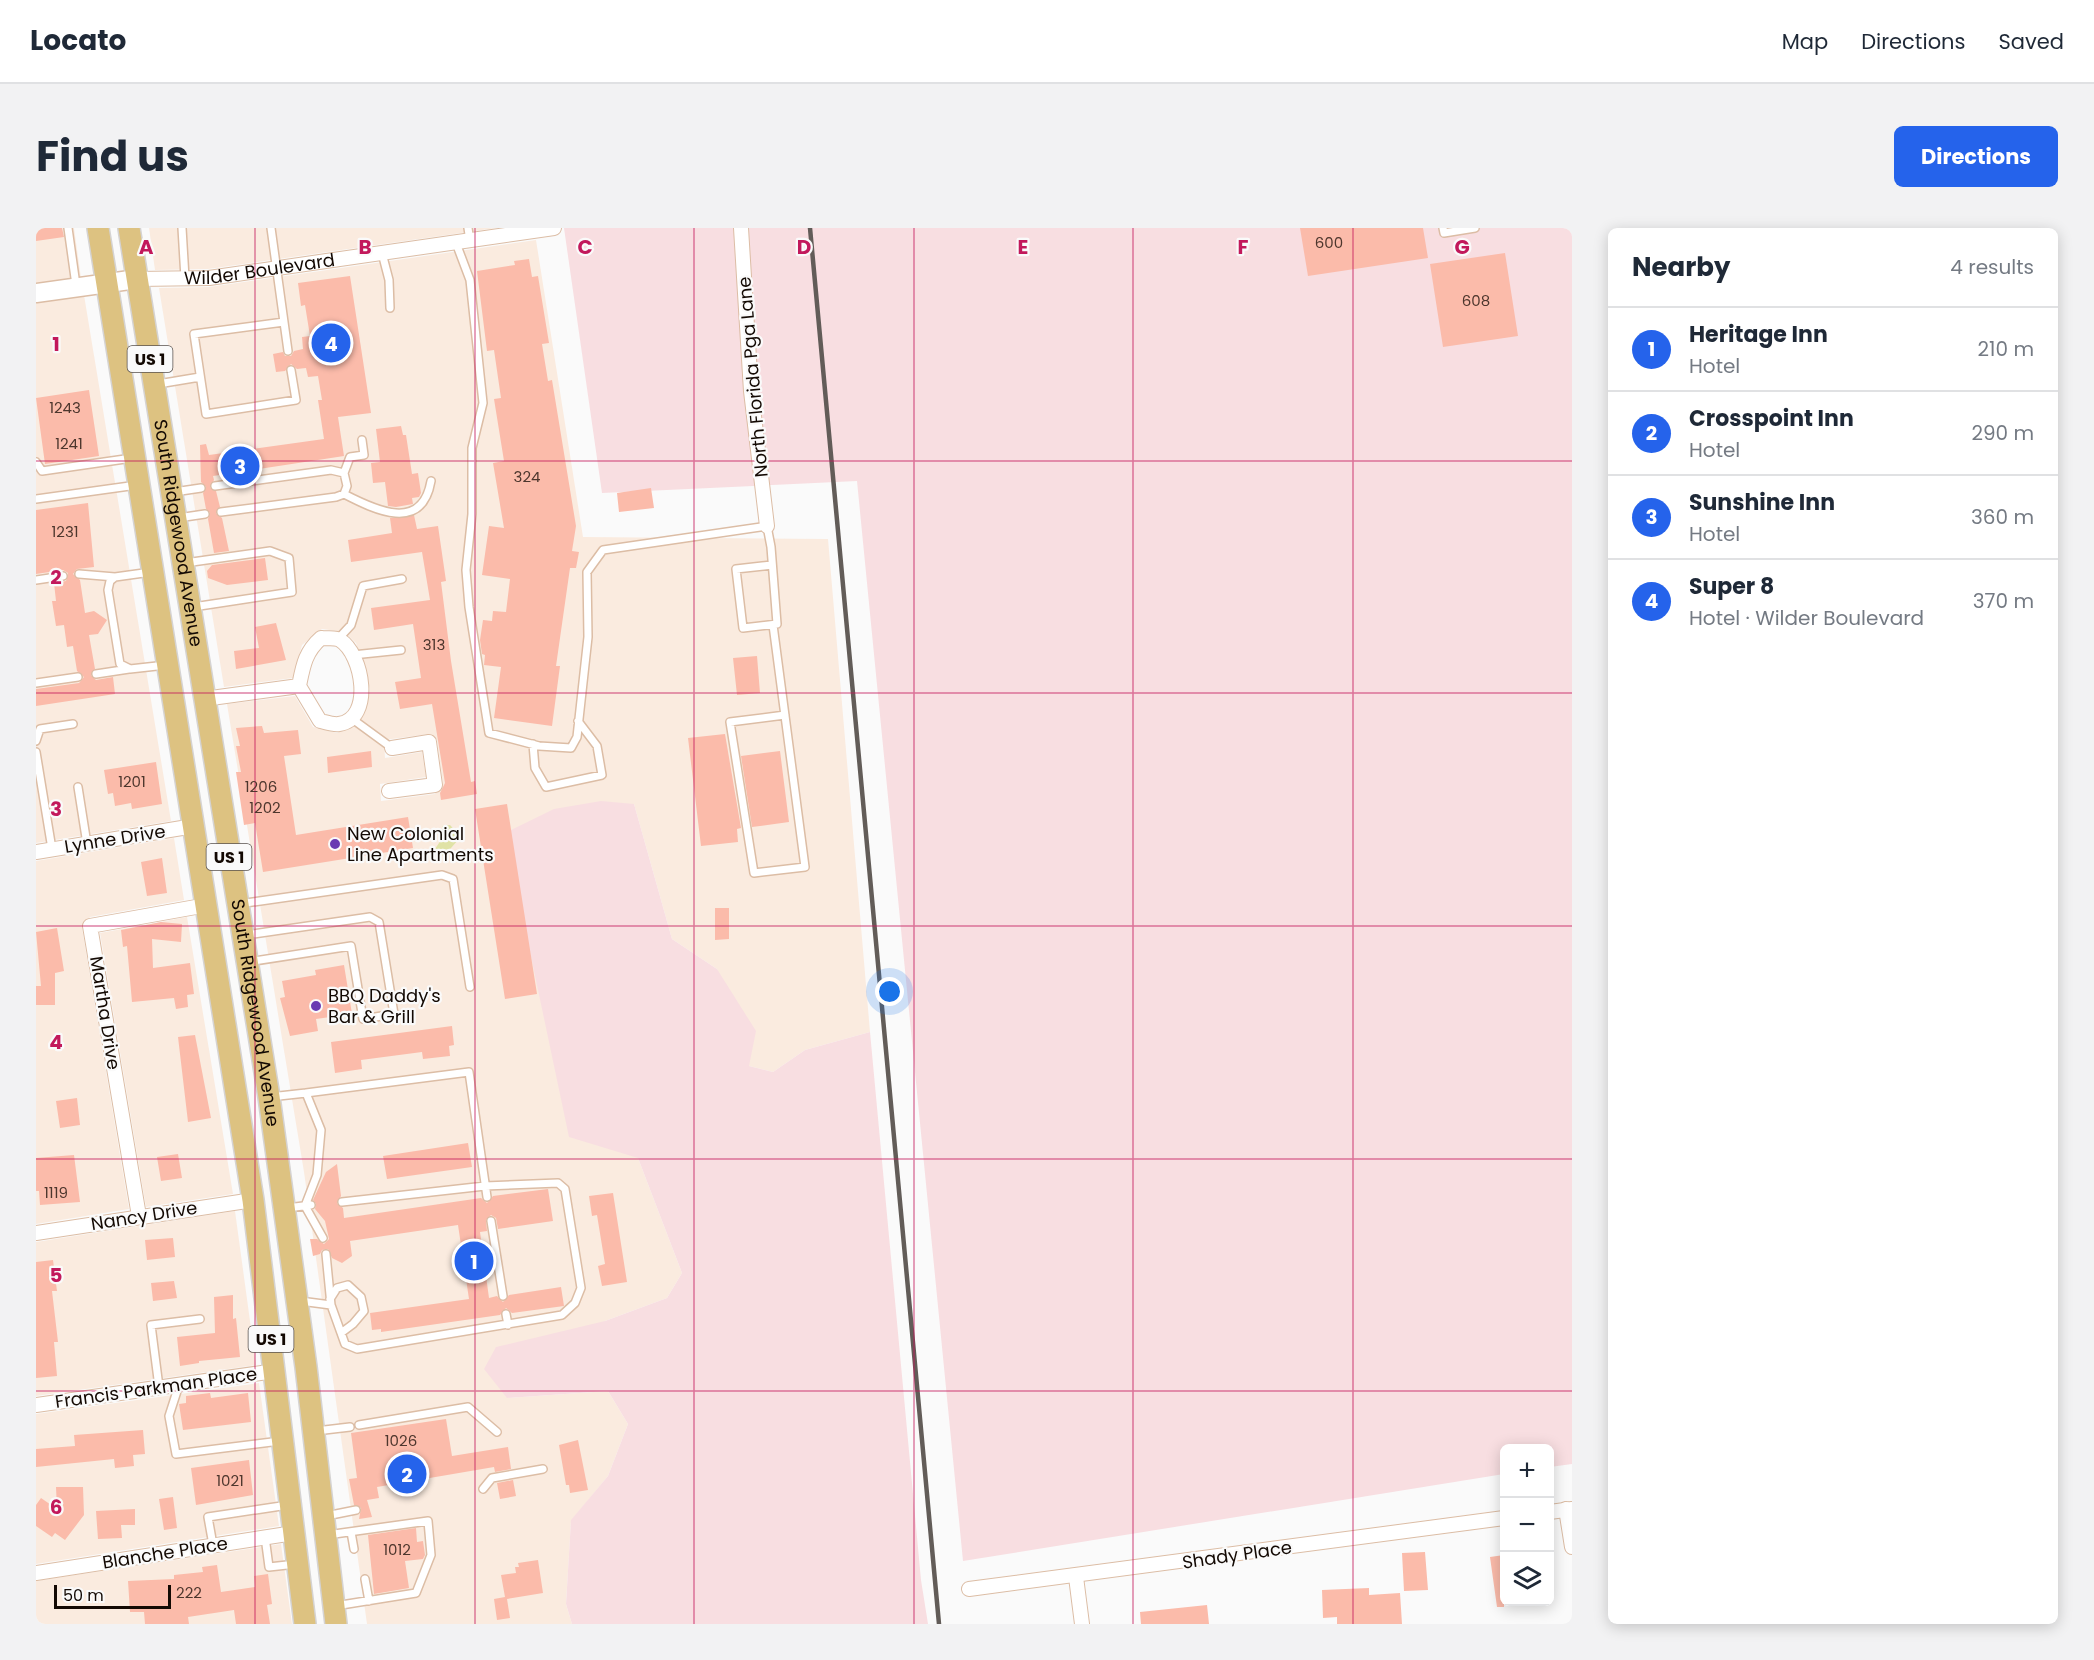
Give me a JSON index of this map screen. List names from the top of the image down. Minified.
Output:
{"streets":{"main road":["US 1","South Ridgewood Avenue"],"street":["Wilder Boulevard","North Florida Pga Lane","Lynne Drive","Martha Drive","Nancy Drive","Francis Parkman Place","Blanche Place","Shady Place"]},"crossings":[["Wilder Boulevard","South Ridgewood Avenue"],["South Ridgewood Avenue","Lynne Drive"],["South Ridgewood Avenue","Martha Drive"],["South Ridgewood Avenue","Nancy Drive"],["South Ridgewood Avenue","Francis Parkman Place"],["South Ridgewood Avenue","Blanche Place"],["Martha Drive","Nancy Drive"]],"places":["New Colonial Line Apartments","BBQ Daddy's Bar & Grill"],"house_numbers":["600","608","1243","1241","324","1231","313","1201","1206","1202","1119","1026","1021","1012","222"],"scale_bar":"50 m","page":{"header":"Locato","nav":["Map","Directions","Saved"],"title":"Find us","buttons":"Directions","heading":["Nearby","4 results"],"list":[{"mark":"1","name":"Heritage Inn","note":"Hotel","value":"210 m"},{"mark":"2","name":"Crosspoint Inn","note":"Hotel","value":"290 m"},{"mark":"3","name":"Sunshine Inn","note":"Hotel","value":"360 m"},{"mark":"4","name":"Super 8","note":"Hotel · Wilder Boulevard","value":"370 m"}],"pins":["4","3","1","2"],"map_buttons":["+","−"],"scale":"50 m"},"grid":{"columns":["A","B","C","D","E","F","G"],"rows":["1","2","3","4","5","6"]}}
